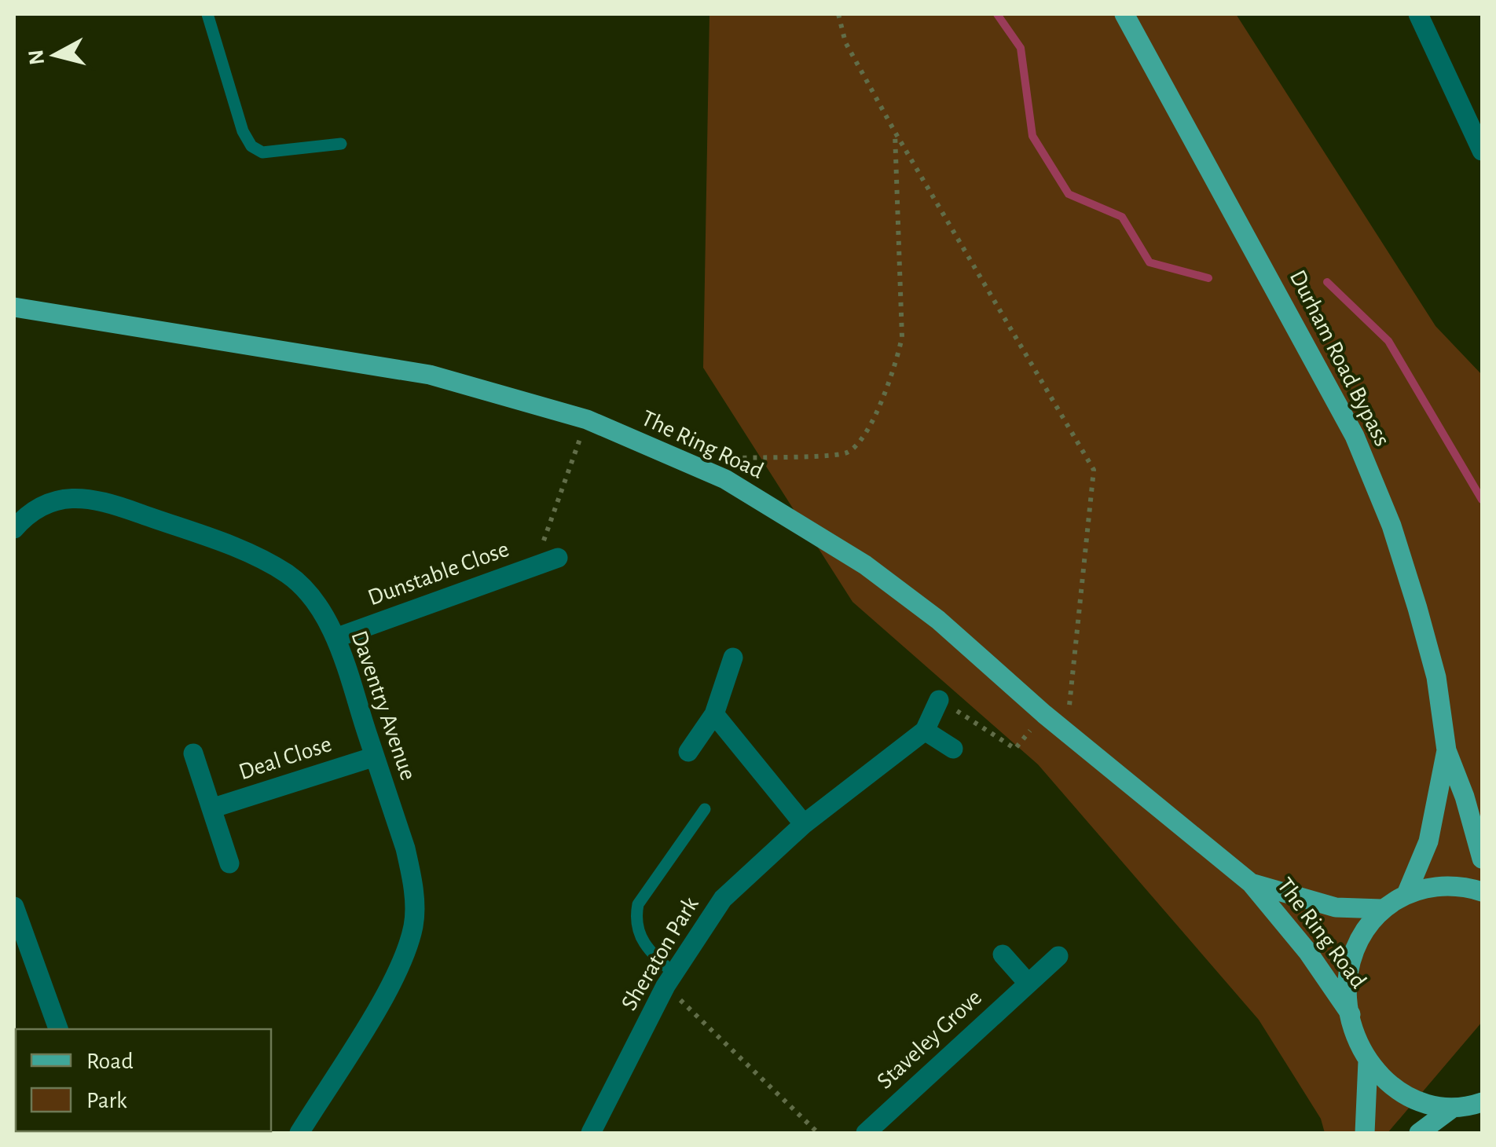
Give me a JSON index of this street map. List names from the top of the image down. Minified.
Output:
{"streets":{"main road":["Durham Road Bypass","The Ring Road"],"street":["Dunstable Close","Daventry Avenue","Deal Close","Sheraton Park","Staveley Grove"]},"crossings":[["Dunstable Close","Daventry Avenue"],["Daventry Avenue","Deal Close"]],"legend":["Road","Park"],"north":"left"}
